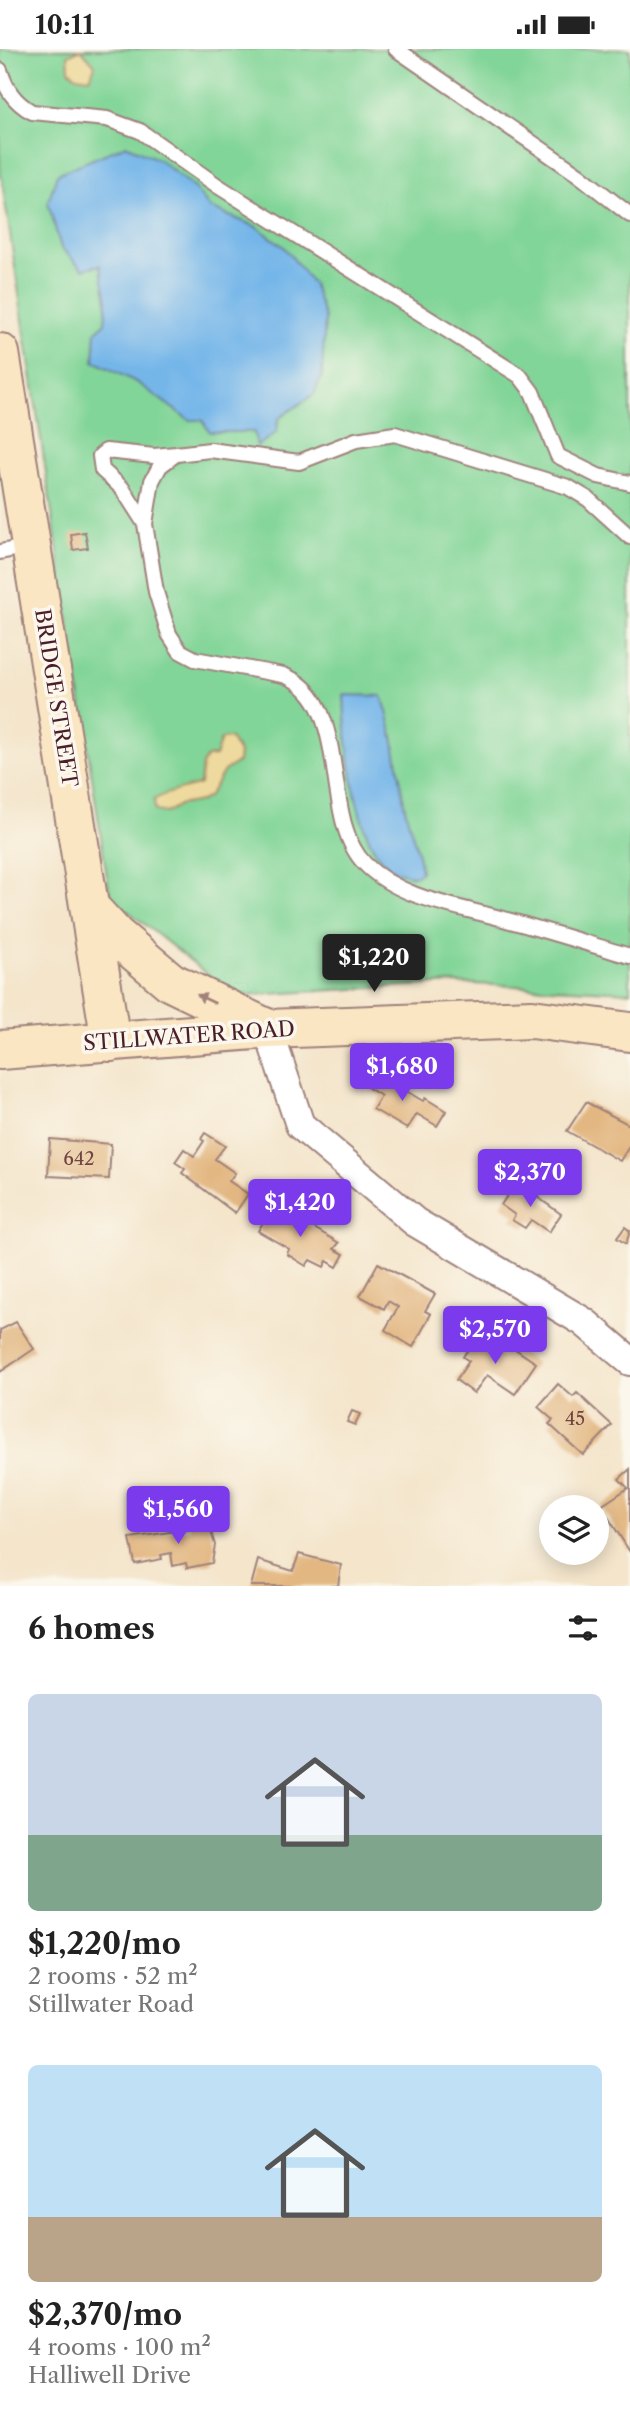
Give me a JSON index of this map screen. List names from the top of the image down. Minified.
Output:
{"streets":{"main road":["BRIDGE STREET","STILLWATER ROAD"]},"crossings":[["BRIDGE STREET","STILLWATER ROAD"]],"house_numbers":["642","45"],"page":{"status":"10:11","price":["$1,220","$1,680","$2,370","$1,420","$2,570","$1,560"],"heading":"6 homes","list":[{"name":"$1,220/mo","note":"2 rooms · 52 m² · Stillwater Road"},{"name":"$2,370/mo","note":"4 rooms · 100 m² · Halliwell Drive"}]}}
